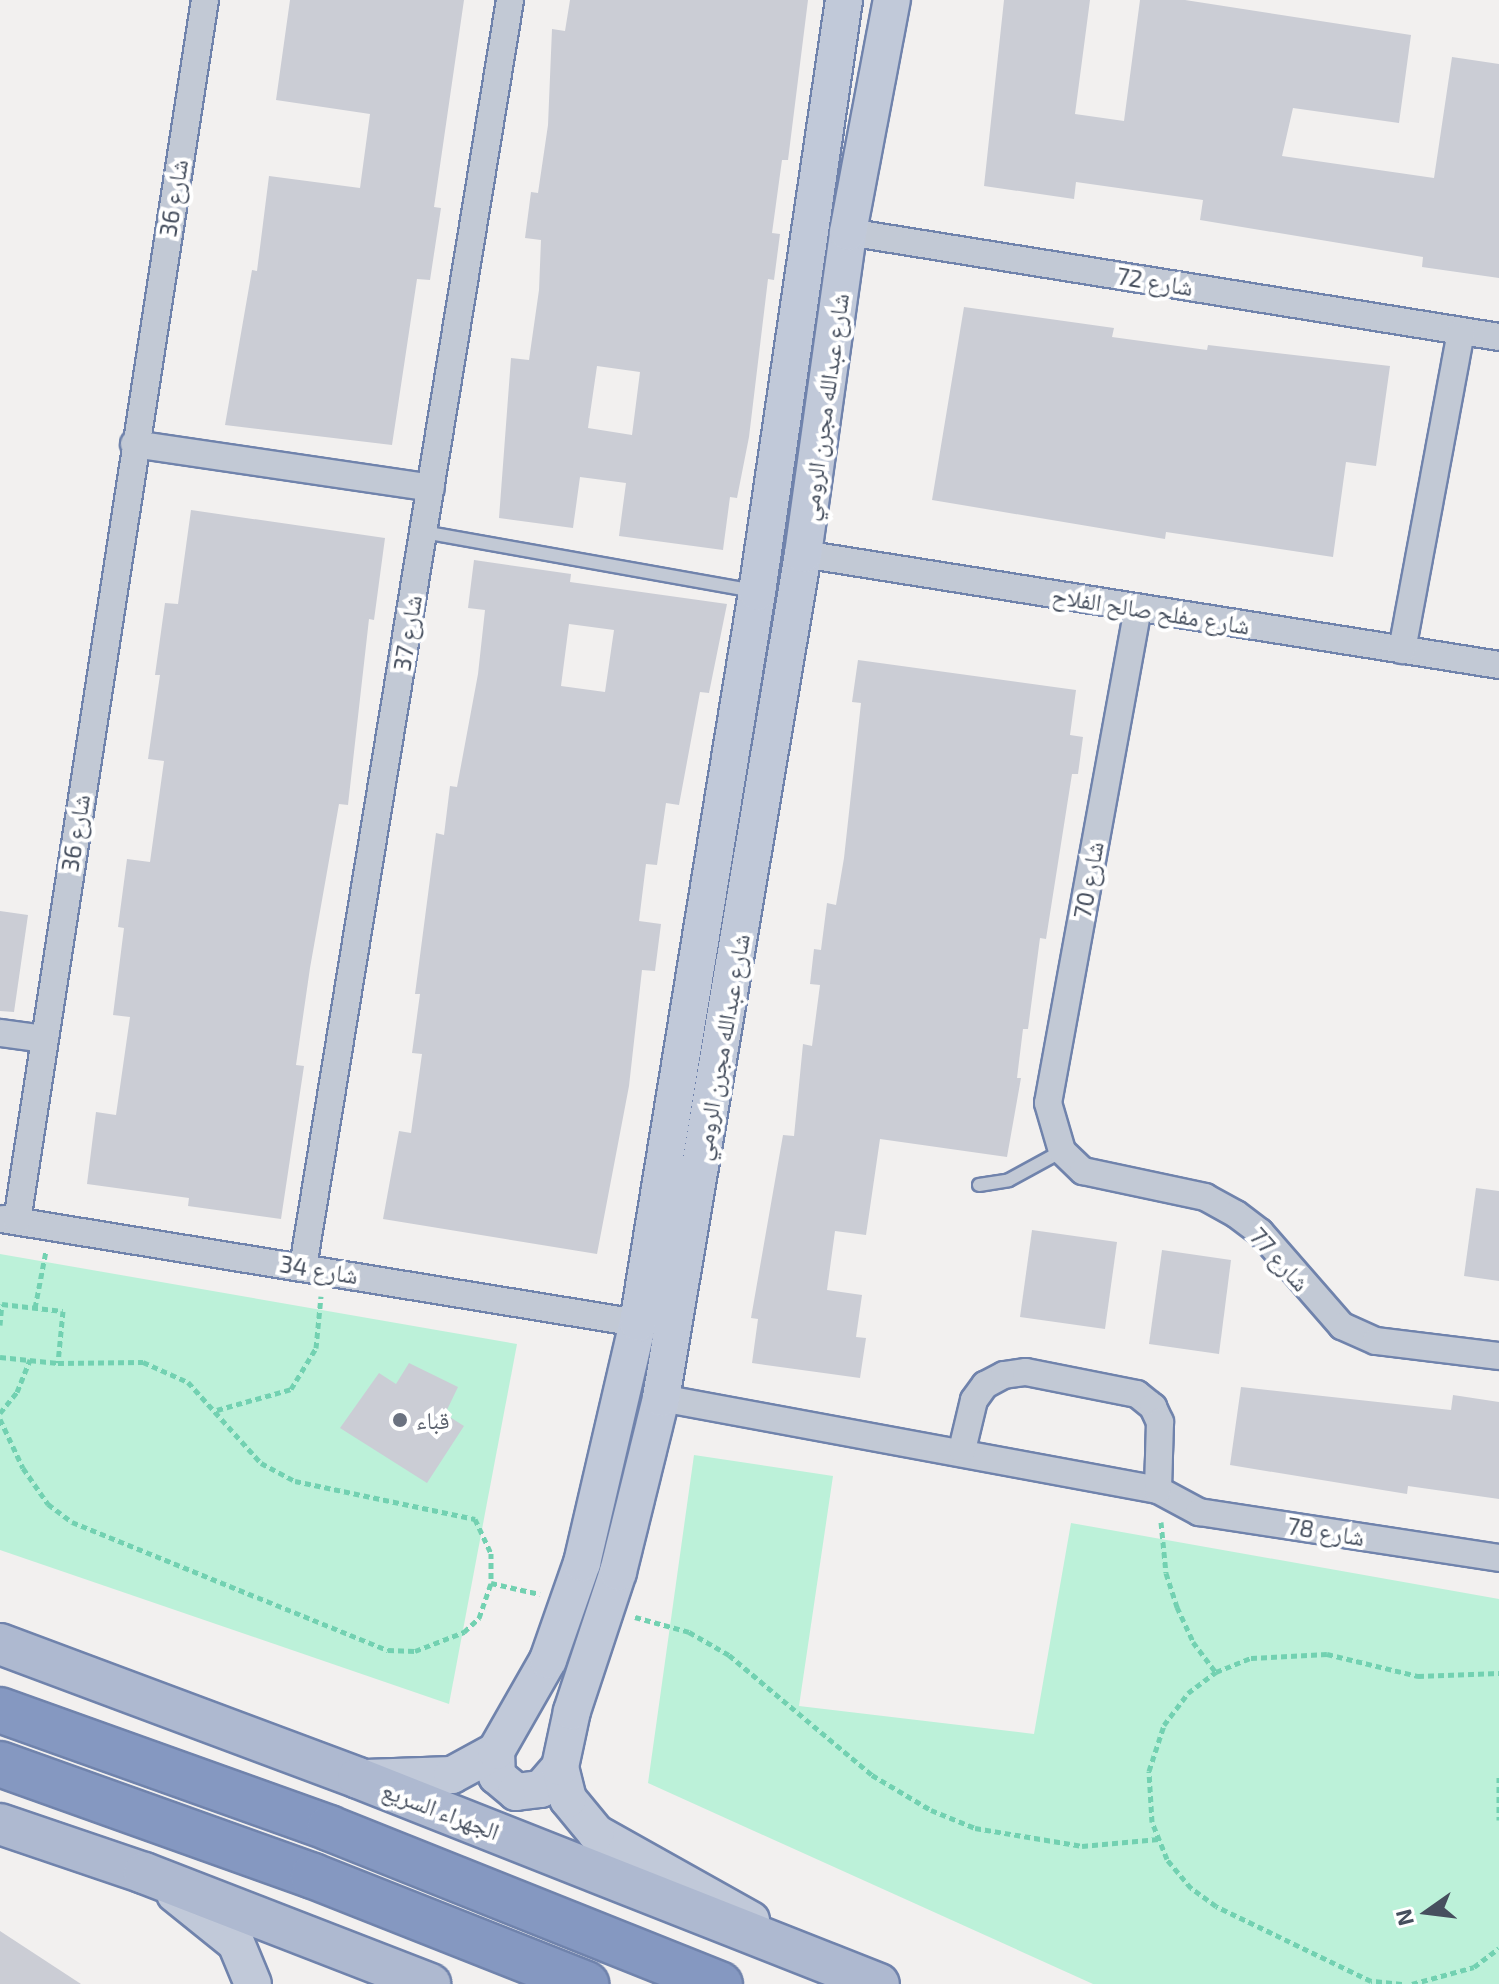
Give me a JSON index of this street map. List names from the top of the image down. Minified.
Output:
{"streets":{"main road":["شارع عبدالله مجرن الرومي","الجهراء السريع"],"street":["شارع 36","شارع 72","شارع مفلح صالح الفلاح","شارع 37","شارع 70","شارع 77","شارع 34","شارع 78"]},"crossings":[["شارع 36","شارع 34"],["شارع 72","شارع عبدالله مجرن الرومي"],["شارع عبدالله مجرن الرومي","شارع مفلح صالح الفلاح"],["شارع عبدالله مجرن الرومي","شارع 34"],["شارع عبدالله مجرن الرومي","شارع 78"],["شارع عبدالله مجرن الرومي","الجهراء السريع"],["شارع مفلح صالح الفلاح","شارع 70"],["شارع 37","شارع 34"],["شارع 70","شارع 77"]],"places":["قباء"],"north":"left"}
